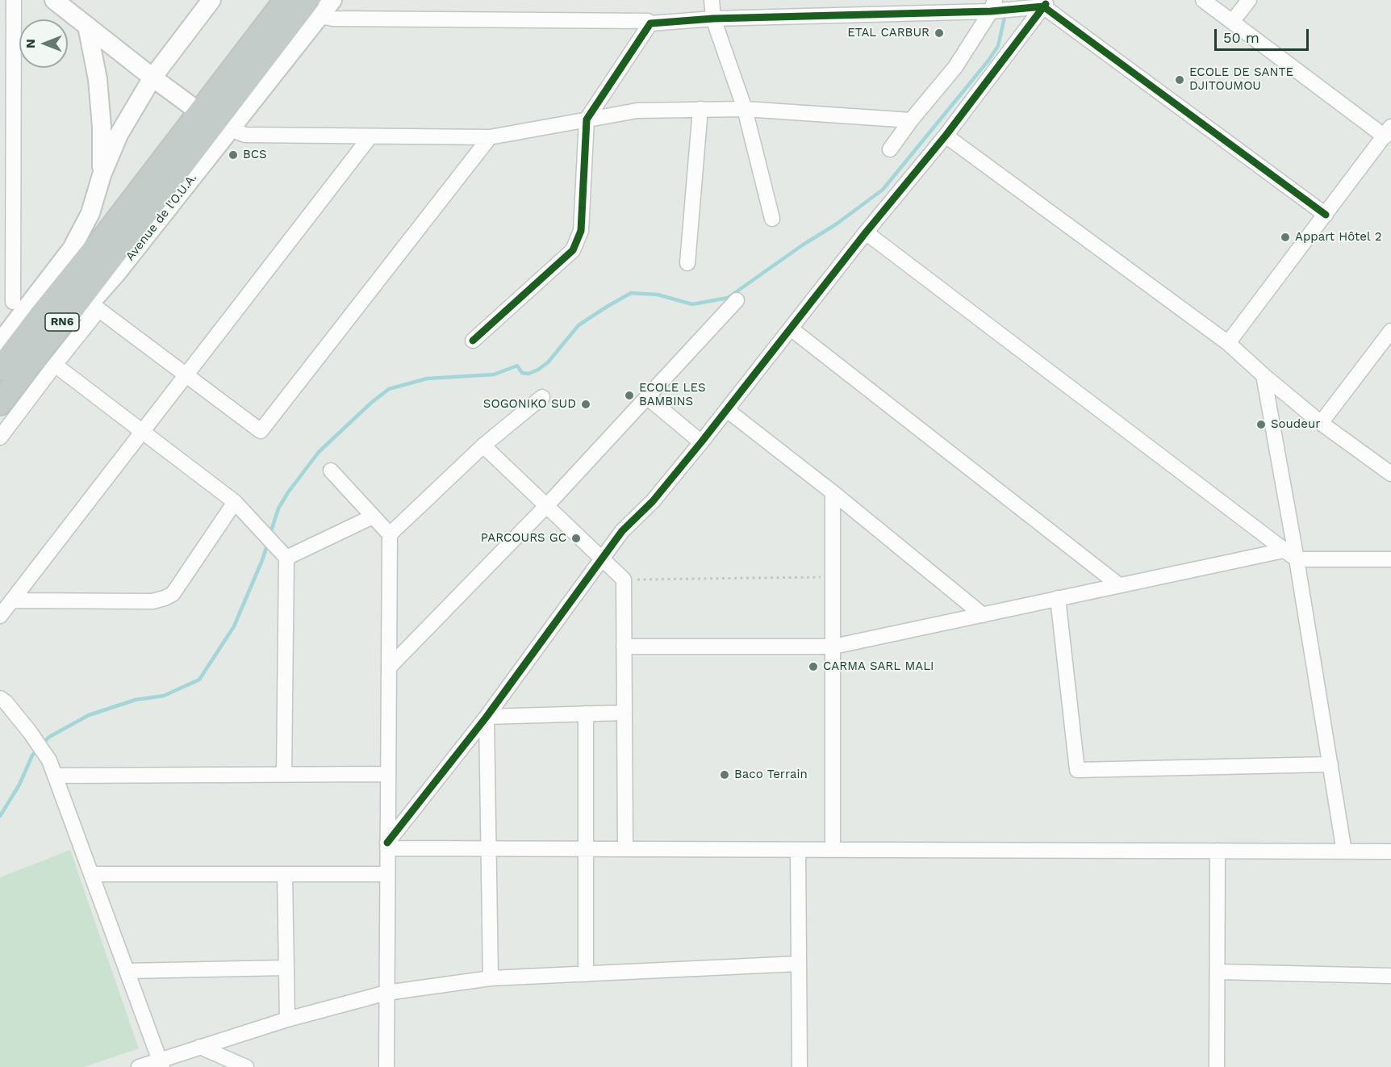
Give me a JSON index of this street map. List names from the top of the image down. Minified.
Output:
{"streets":{"highway":["Avenue de l'O.U.A.","RN6"]},"places":["ETAL CARBUR","ECOLE DE SANTE DJITOUMOU","BCS","Appart Hôtel 2","ECOLE LES BAMBINS","SOGONIKO SUD","Soudeur","PARCOURS GC","CARMA SARL MALI","Baco Terrain"],"scale_bar":"50 m","north":"left"}
